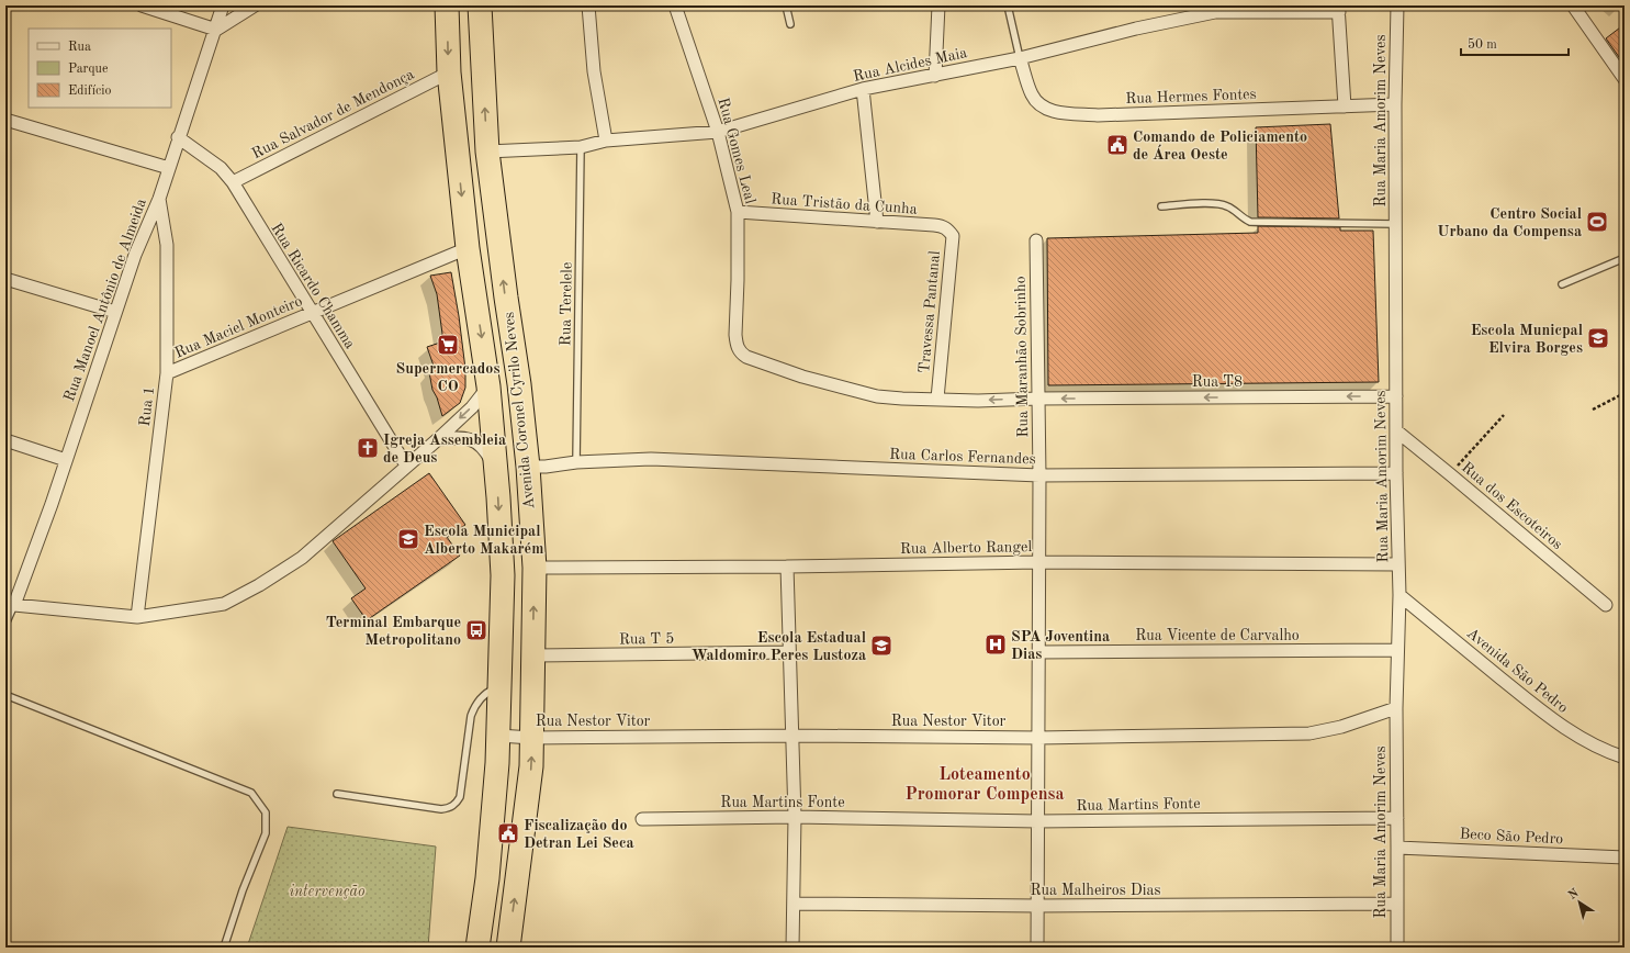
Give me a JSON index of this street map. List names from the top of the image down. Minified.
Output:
{"streets":{"highway":["Avenida Coronel Cyrilo Neves"],"street":["Rua Alcides Maia","Rua Hermes Fontes","Rua Salvador de Mendonça","Rua Maria Amorim Neves","Rua Gomes Leal","Rua Tristão da Cunha","Rua Ricardo Chamma","Rua Manoel Antônio de Almeida","Travessa Pantanal","Rua Maciel Monteiro","Rua Maranhão Sobrinho","Rua T8","Rua 1","Rua Carlos Fernandes","Rua dos Escoteiros","Rua Alberto Rangel","Rua Vicente de Carvalho","Rua T 5","Avenida São Pedro","Rua Nestor Vitor","Rua Martins Fonte","Beco São Pedro","Rua Malheiros Dias"],"lane":["Rua Terelele"]},"crossings":[["Rua Alcides Maia","Rua Hermes Fontes"],["Rua Alcides Maia","Rua Gomes Leal"],["Rua Alcides Maia","Rua Terelele"],["Rua Alcides Maia","Avenida Coronel Cyrilo Neves"],["Rua Hermes Fontes","Rua Maria Amorim Neves"],["Rua Salvador de Mendonça","Rua Ricardo Chamma"],["Rua Salvador de Mendonça","Avenida Coronel Cyrilo Neves"],["Rua Maria Amorim Neves","Rua T8"],["Rua Maria Amorim Neves","Rua Carlos Fernandes"],["Rua Maria Amorim Neves","Rua dos Escoteiros"],["Rua Maria Amorim Neves","Rua Alberto Rangel"],["Rua Maria Amorim Neves","Rua Vicente de Carvalho"],["Rua Maria Amorim Neves","Avenida São Pedro"],["Rua Maria Amorim Neves","Rua Nestor Vitor"],["Rua Maria Amorim Neves","Rua Martins Fonte"],["Rua Maria Amorim Neves","Beco São Pedro"],["Rua Maria Amorim Neves","Rua Malheiros Dias"],["Rua Gomes Leal","Rua Tristão da Cunha"],["Rua Gomes Leal","Rua T8"],["Rua Tristão da Cunha","Travessa Pantanal"],["Rua Ricardo Chamma","Rua Manoel Antônio de Almeida"],["Rua Ricardo Chamma","Rua Maciel Monteiro"],["Rua Manoel Antônio de Almeida","Rua 1"],["Rua Terelele","Rua Carlos Fernandes"],["Travessa Pantanal","Rua T8"],["Rua Maciel Monteiro","Rua 1"],["Rua Maciel Monteiro","Avenida Coronel Cyrilo Neves"],["Rua Maranhão Sobrinho","Rua T8"],["Rua Maranhão Sobrinho","Rua Carlos Fernandes"],["Rua Maranhão Sobrinho","Rua Alberto Rangel"],["Rua Maranhão Sobrinho","Rua Vicente de Carvalho"],["Rua Maranhão Sobrinho","Rua Nestor Vitor"],["Rua Maranhão Sobrinho","Rua Martins Fonte"],["Rua Maranhão Sobrinho","Rua Malheiros Dias"],["Avenida Coronel Cyrilo Neves","Rua Carlos Fernandes"],["Avenida Coronel Cyrilo Neves","Rua Alberto Rangel"],["Avenida Coronel Cyrilo Neves","Rua T 5"],["Avenida Coronel Cyrilo Neves","Rua Nestor Vitor"]],"one_way":["Rua T8"],"districts":["Loteamento Promorar Compensa"],"parks":["intervenção"],"places":{"public building":["Comando de Policiamento de Área Oeste","Fiscalização do Detran Lei Seca"],"sports":["Centro Social Urbano da Compensa"],"school or university":["Escola Municpal Elvira Borges","Escola Municipal Alberto Makarém","Escola Estadual Waldomiro Peres Lustoza"],"supermarket":["Supermercados CO"],"church":["Igreja Assembleia de Deus"],"bus stop":["Terminal Embarque Metropolitano"],"hospital":["SPA Joventina Dias"]},"legend":["Rua","Parque","Edifício"],"scale_bar":"50 m","north":"top left"}
